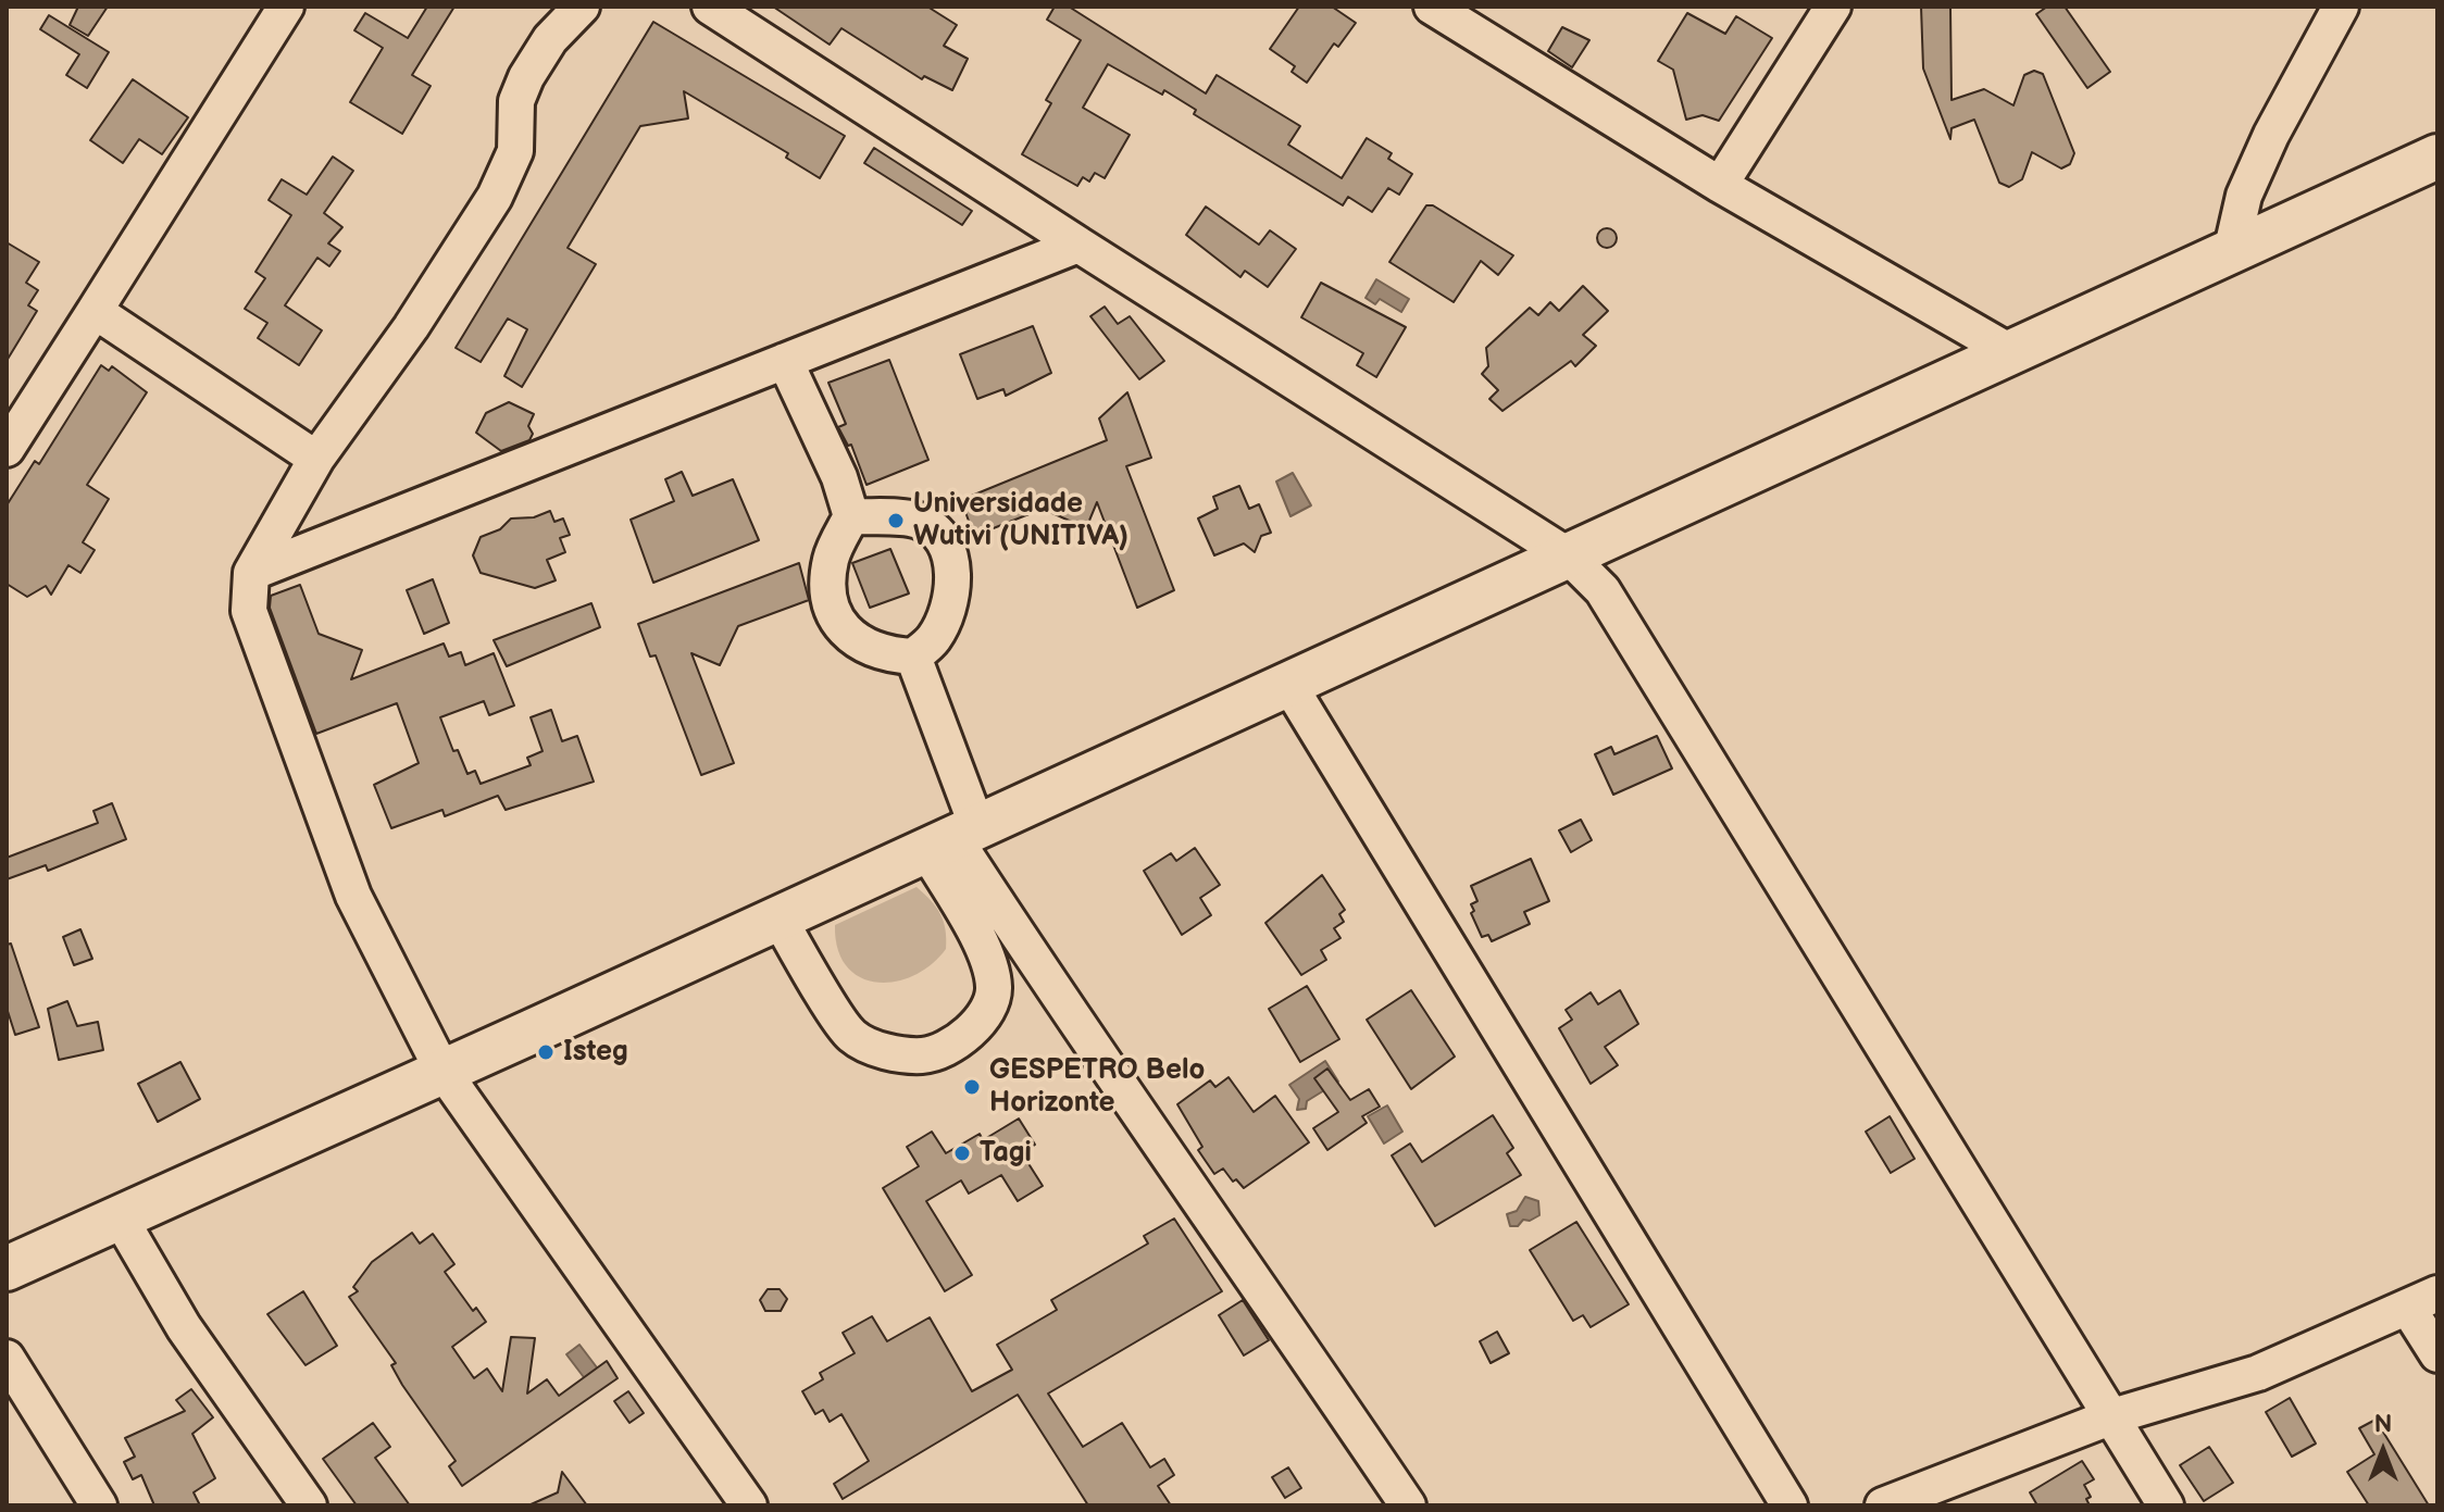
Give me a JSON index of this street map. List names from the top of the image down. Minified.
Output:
{"places":["Universidade Wutivi (UNITIVA)","Isteg","GESPETRO Belo Horizonte","Tagi"],"north":"top"}
